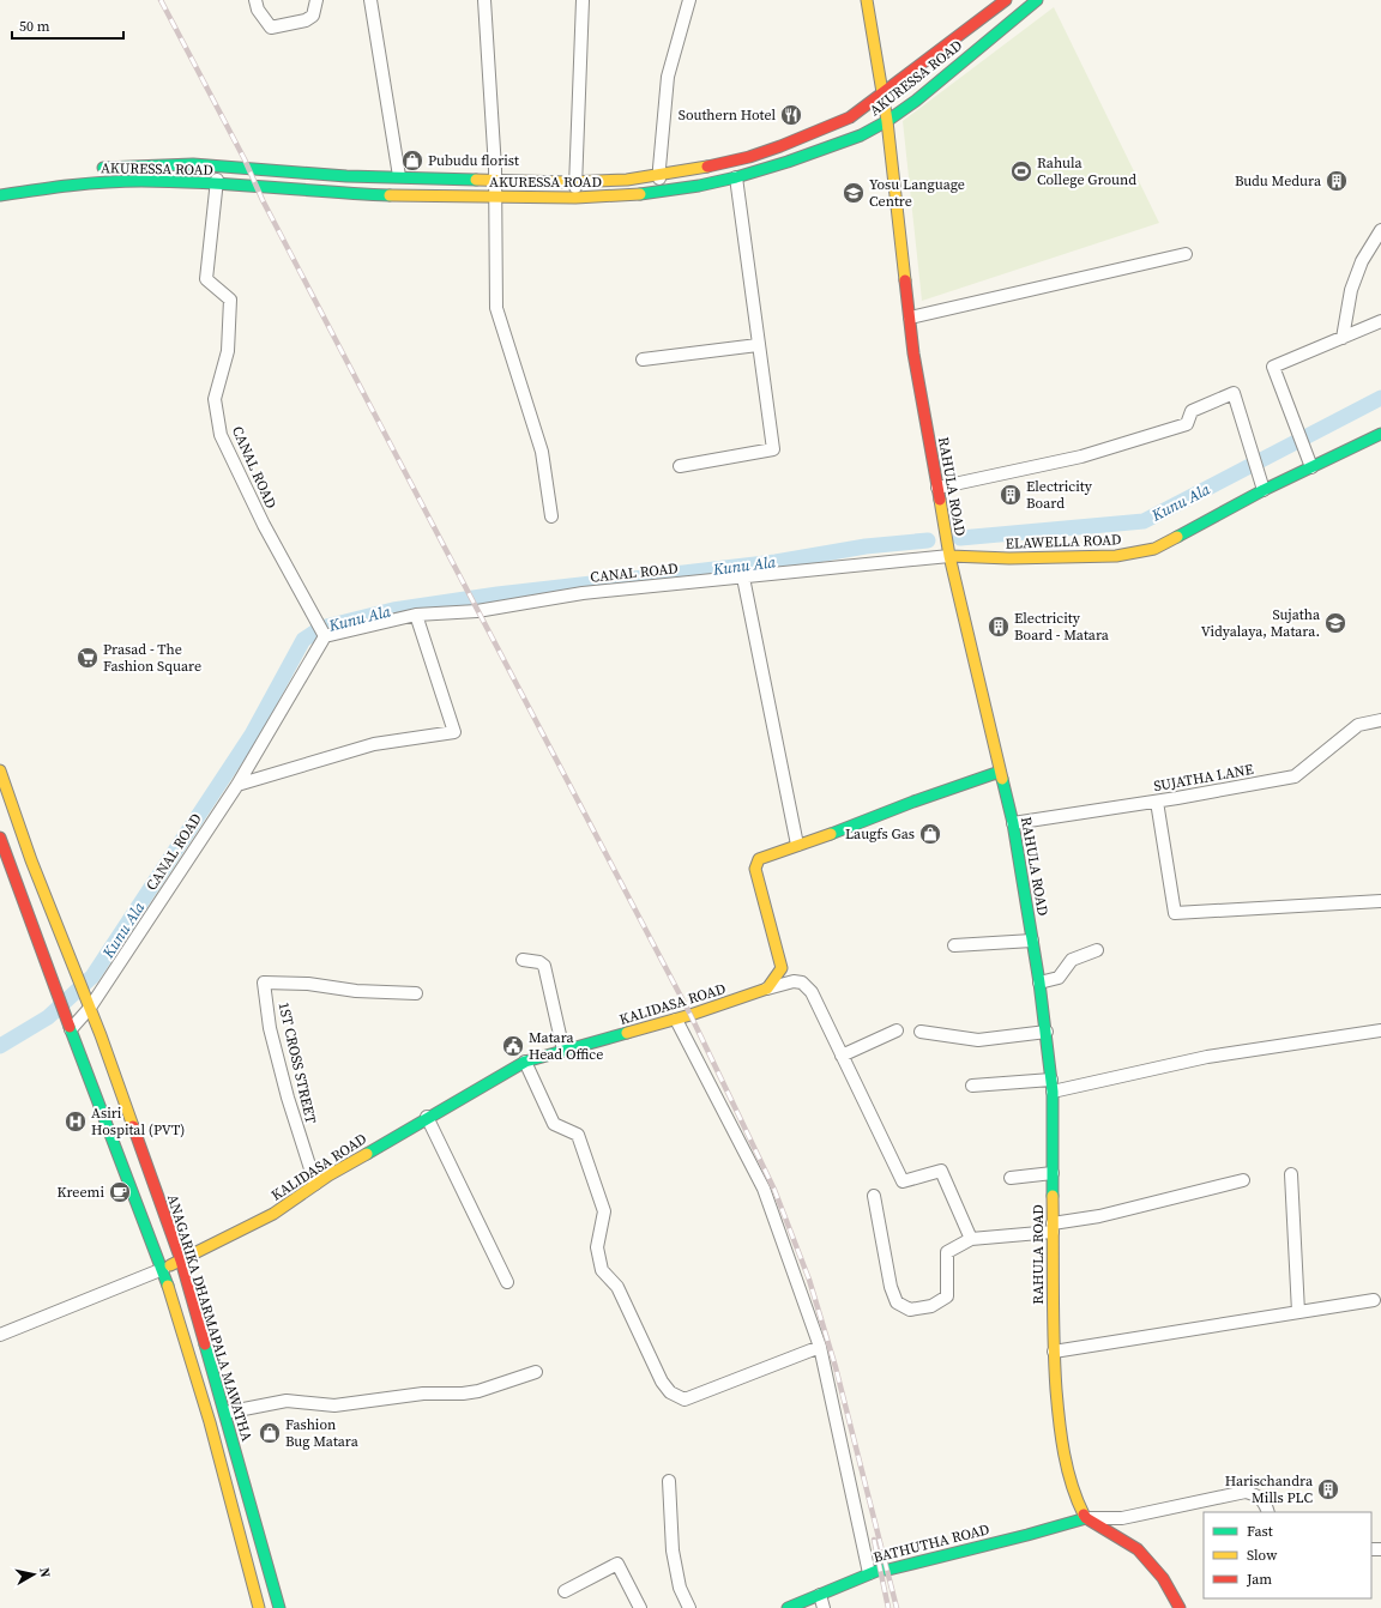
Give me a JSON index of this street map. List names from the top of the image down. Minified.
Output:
{"streets":{"main road":["AKURESSA ROAD","RAHULA ROAD","ELAWELLA ROAD","KALIDASA ROAD","ANAGARIKA DHARMAPALA MAWATHA","BATHUTHA ROAD"],"street":["CANAL ROAD","SUJATHA LANE","1ST CROSS STREET"]},"crossings":[["AKURESSA ROAD","CANAL ROAD"],["AKURESSA ROAD","RAHULA ROAD"],["CANAL ROAD","RAHULA ROAD"],["CANAL ROAD","ELAWELLA ROAD"],["CANAL ROAD","ANAGARIKA DHARMAPALA MAWATHA"],["RAHULA ROAD","ELAWELLA ROAD"],["RAHULA ROAD","SUJATHA LANE"],["RAHULA ROAD","BATHUTHA ROAD"],["KALIDASA ROAD","1ST CROSS STREET"],["KALIDASA ROAD","ANAGARIKA DHARMAPALA MAWATHA"]],"water":["Kunu Ala"],"places":{"restaurant":["Southern Hotel"],"shop":["Pubudu florist","Laugfs Gas","Fashion Bug Matara"],"sports":["Rahula College Ground"],"building":["Budu Medura","Electricity Board","Electricity Board - Matara","Harischandra Mills PLC"],"school or university":["Yosu Language Centre","Sujatha Vidyalaya, Matara."],"supermarket":["Prasad - The Fashion Square"],"public building":["Matara Head Office"],"hospital":["Asiri Hospital (PVT)"],"cafe":["Kreemi"]},"legend":["Fast","Slow","Jam"],"scale_bar":"50 m","north":"right"}
